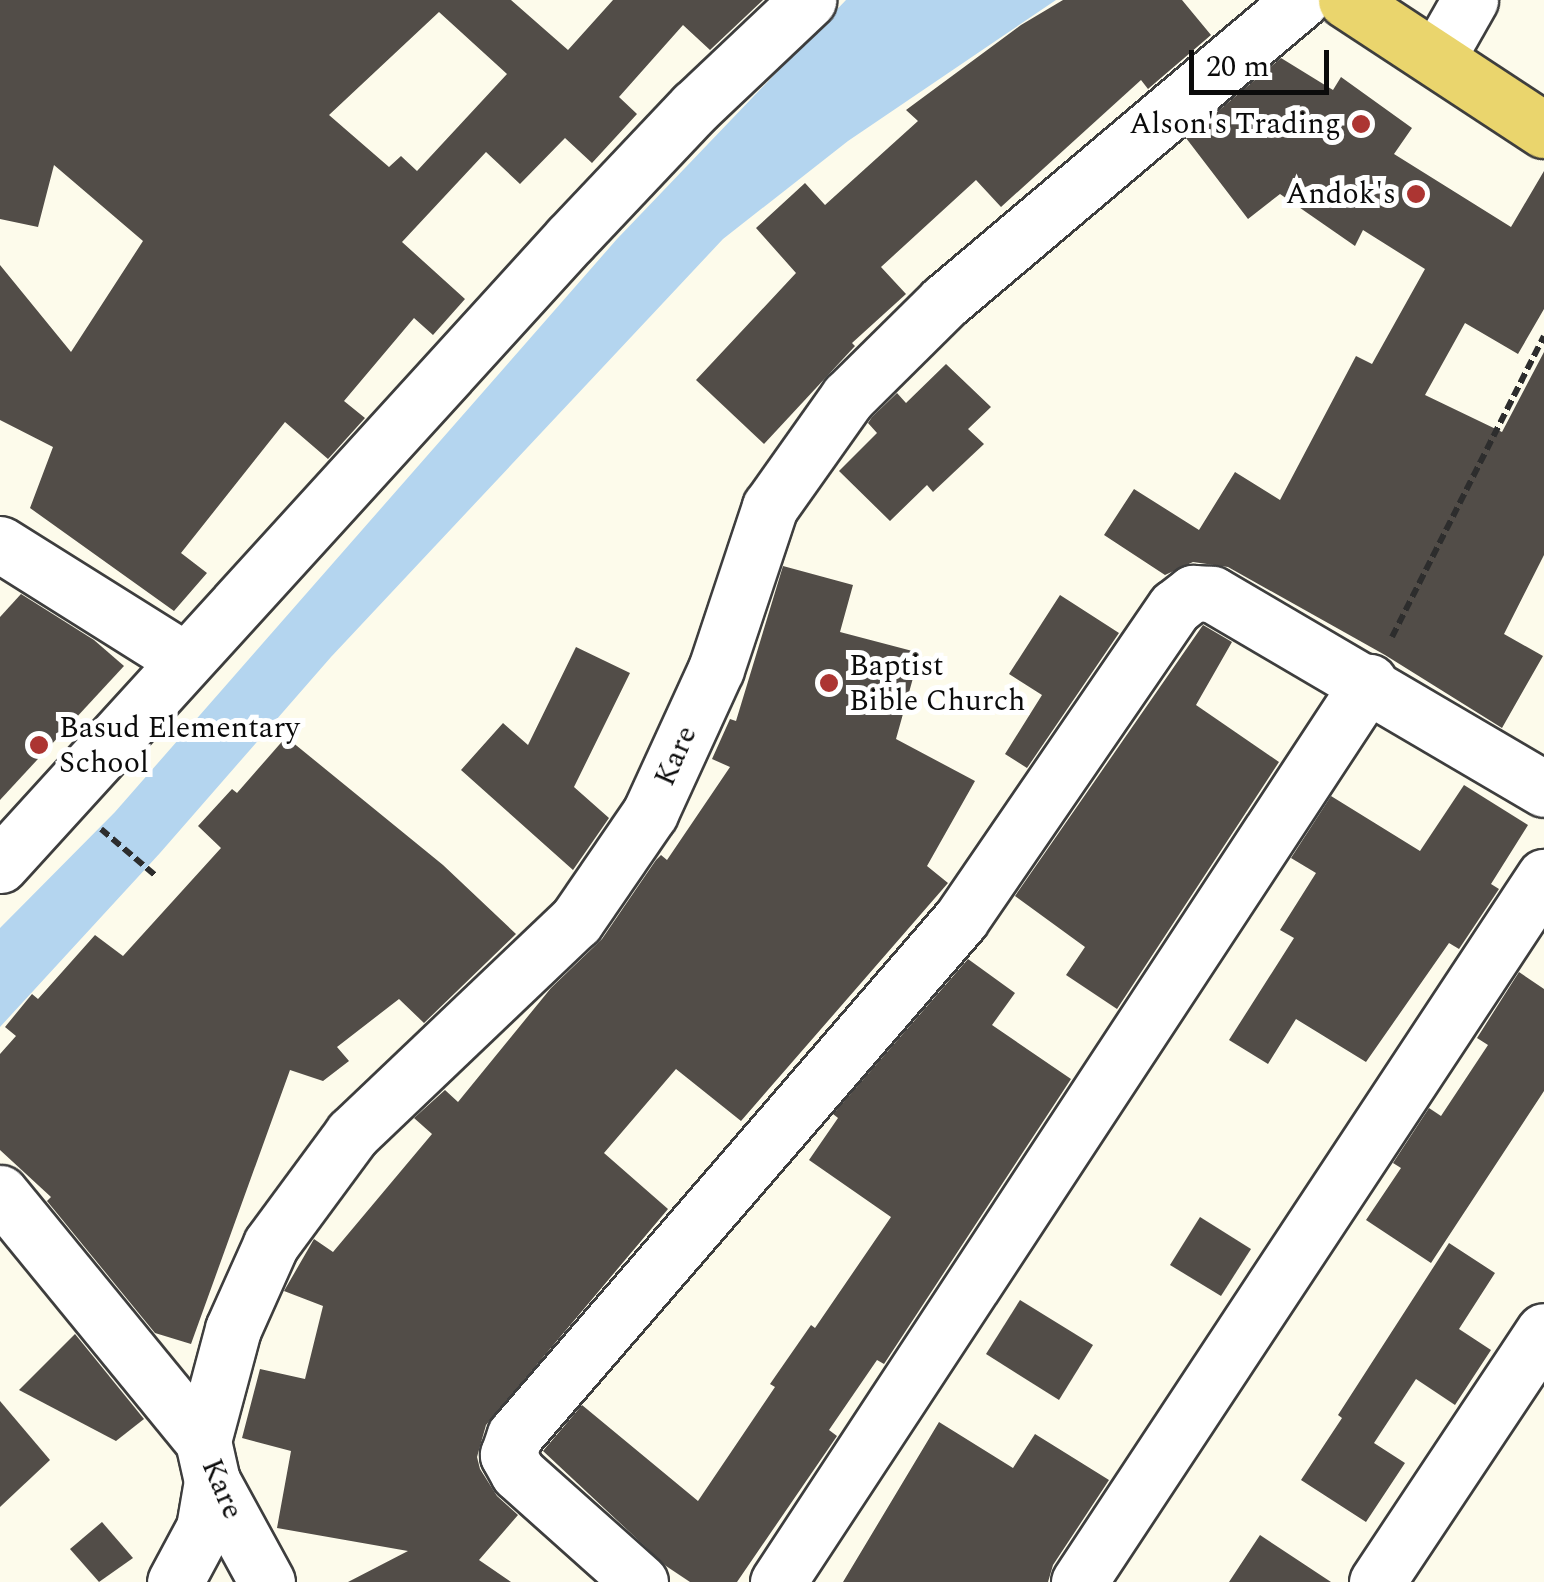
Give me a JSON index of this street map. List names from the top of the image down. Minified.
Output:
{"streets":{"street":["Kare"]},"places":["Alson's Trading","Andok's","Baptist Bible Church","Basud Elementary School"],"scale_bar":"20 m"}
